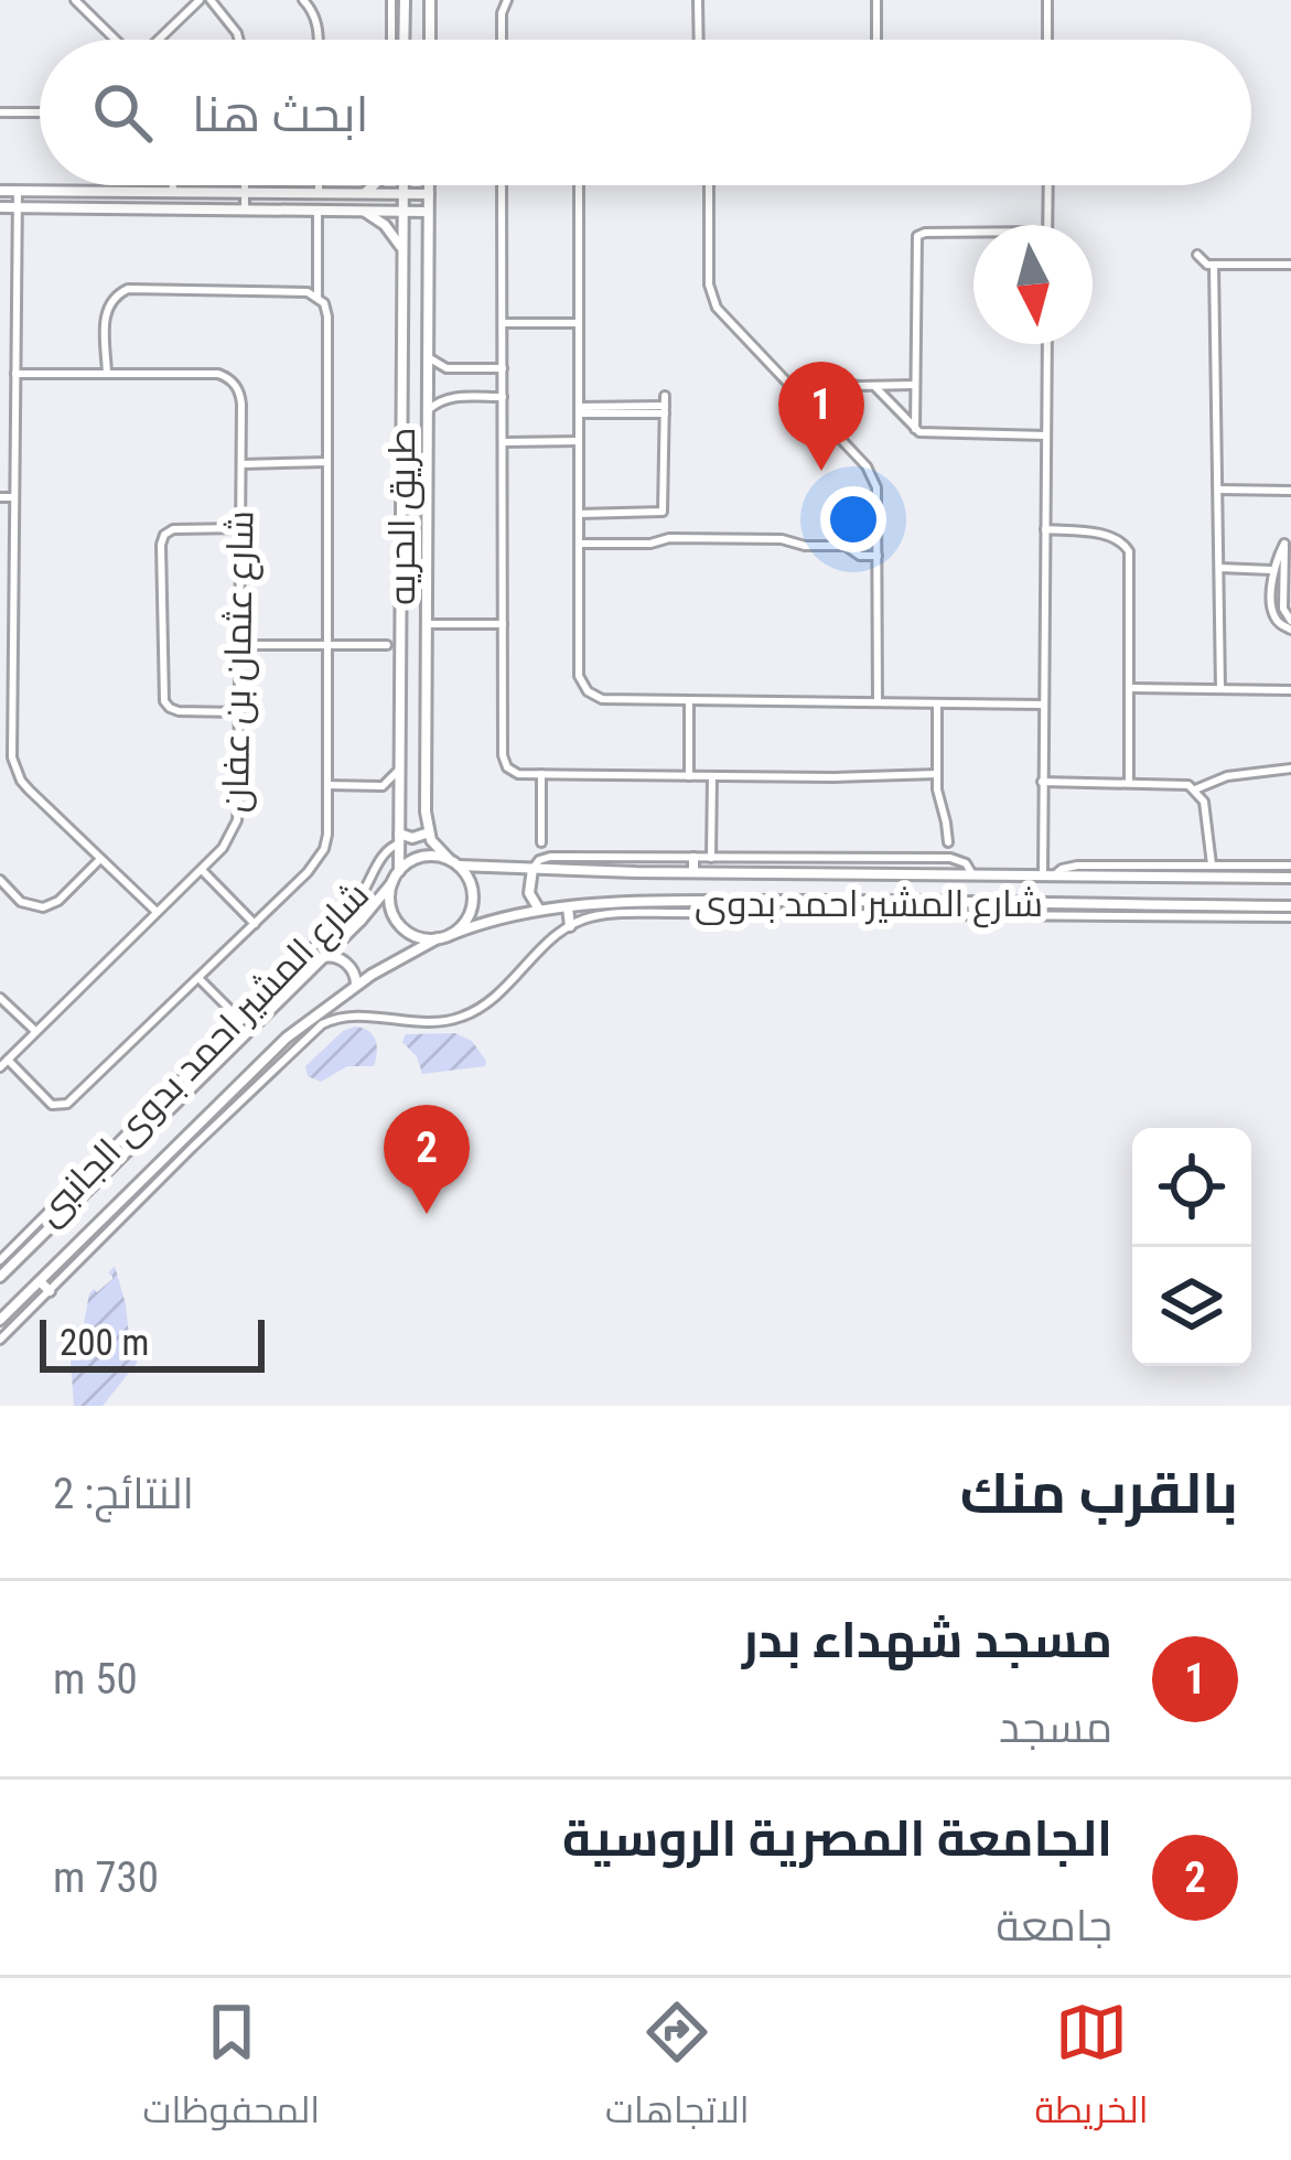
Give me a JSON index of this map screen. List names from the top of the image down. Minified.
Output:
{"streets":{"street":["طريق الحريه","شارع عثمان بن عفان","شارع المشير احمد بدوى","شارع المشير احمد بدوى الجانبى"]},"crossings":[["طريق الحريه","شارع المشير احمد بدوى"],["طريق الحريه","شارع المشير احمد بدوى الجانبى"],["شارع المشير احمد بدوى","شارع المشير احمد بدوى الجانبى"]],"scale_bar":"200 m","north":"bottom","page":{"search":"ابحث هنا","pins":["1","2"],"scale":"200 m","heading":["بالقرب منك","النتائج: 2"],"list":[{"mark":"1","name":"مسجد شهداء بدر","note":"مسجد","value":"50 m"},{"mark":"2","name":"الجامعة المصرية الروسية","note":"جامعة","value":"730 m"}],"nav":["الخريطة","الاتجاهات","المحفوظات"]}}
